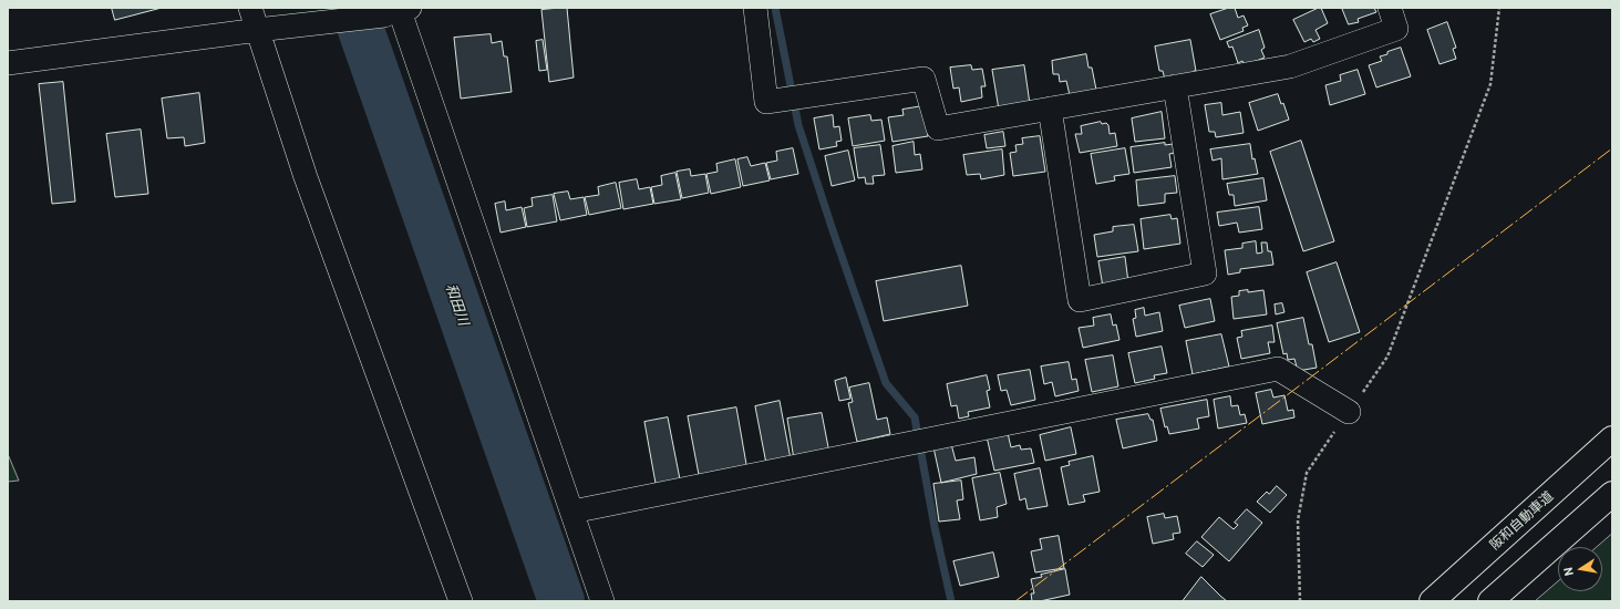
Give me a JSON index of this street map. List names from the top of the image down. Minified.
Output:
{"streets":{"highway":["阪和自動車道"]},"water":["和田川"],"north":"left"}
